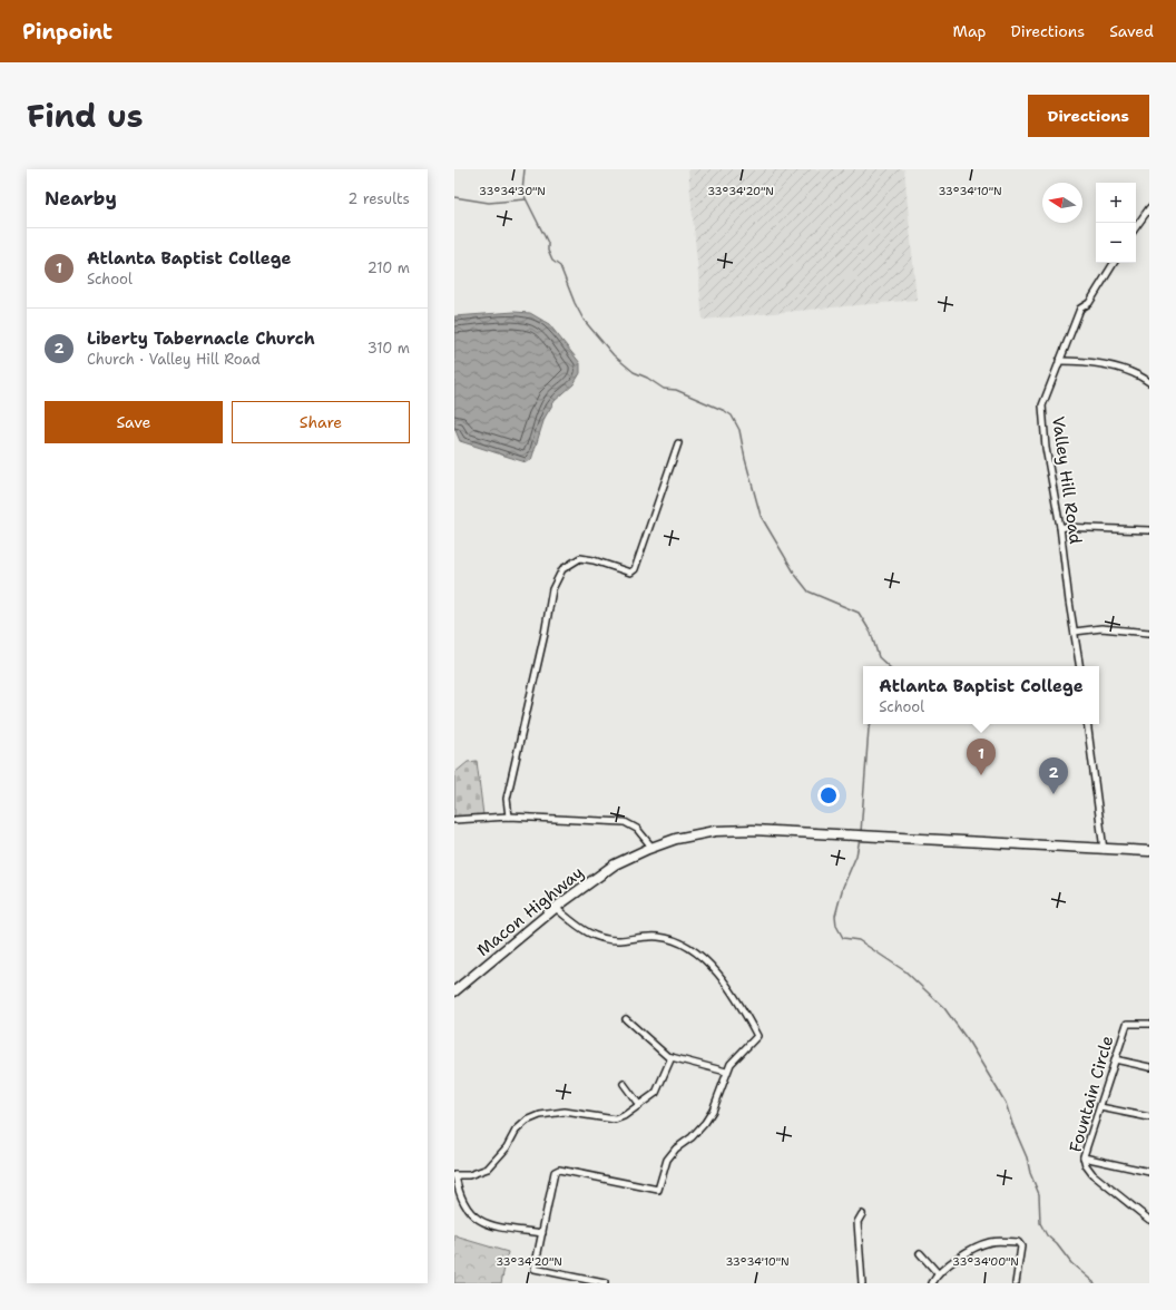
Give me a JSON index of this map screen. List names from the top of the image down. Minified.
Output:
{"streets":{"main road":["Macon Highway"],"street":["Valley Hill Road","Fountain Circle"]},"north":"left","page":{"header":"Pinpoint","nav":["Map","Directions","Saved"],"title":"Find us","buttons":["Directions",["Save","Share"]],"heading":["Nearby","2 results"],"map_buttons":["+","−"],"list":[{"mark":"1","name":"Atlanta Baptist College","note":"School","value":"210 m"},{"mark":"2","name":"Liberty Tabernacle Church","note":"Church · Valley Hill Road","value":"310 m"}],"popup":["Atlanta Baptist College","School"],"pins":["1","2"]},"coordinates":["33°34'30\"N","33°34'20\"N","33°34'10\"N","33°34'00\"N"]}
